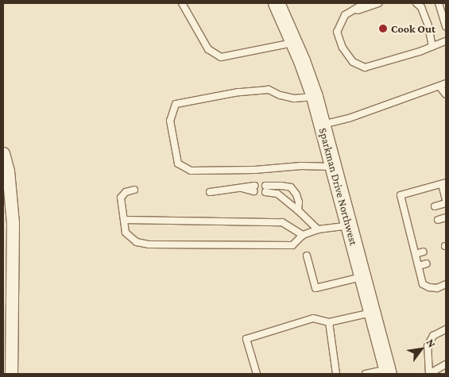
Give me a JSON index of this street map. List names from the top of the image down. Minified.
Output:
{"streets":{"main road":["Sparkman Drive Northwest"]},"places":["Cook Out"],"north":"top right"}
